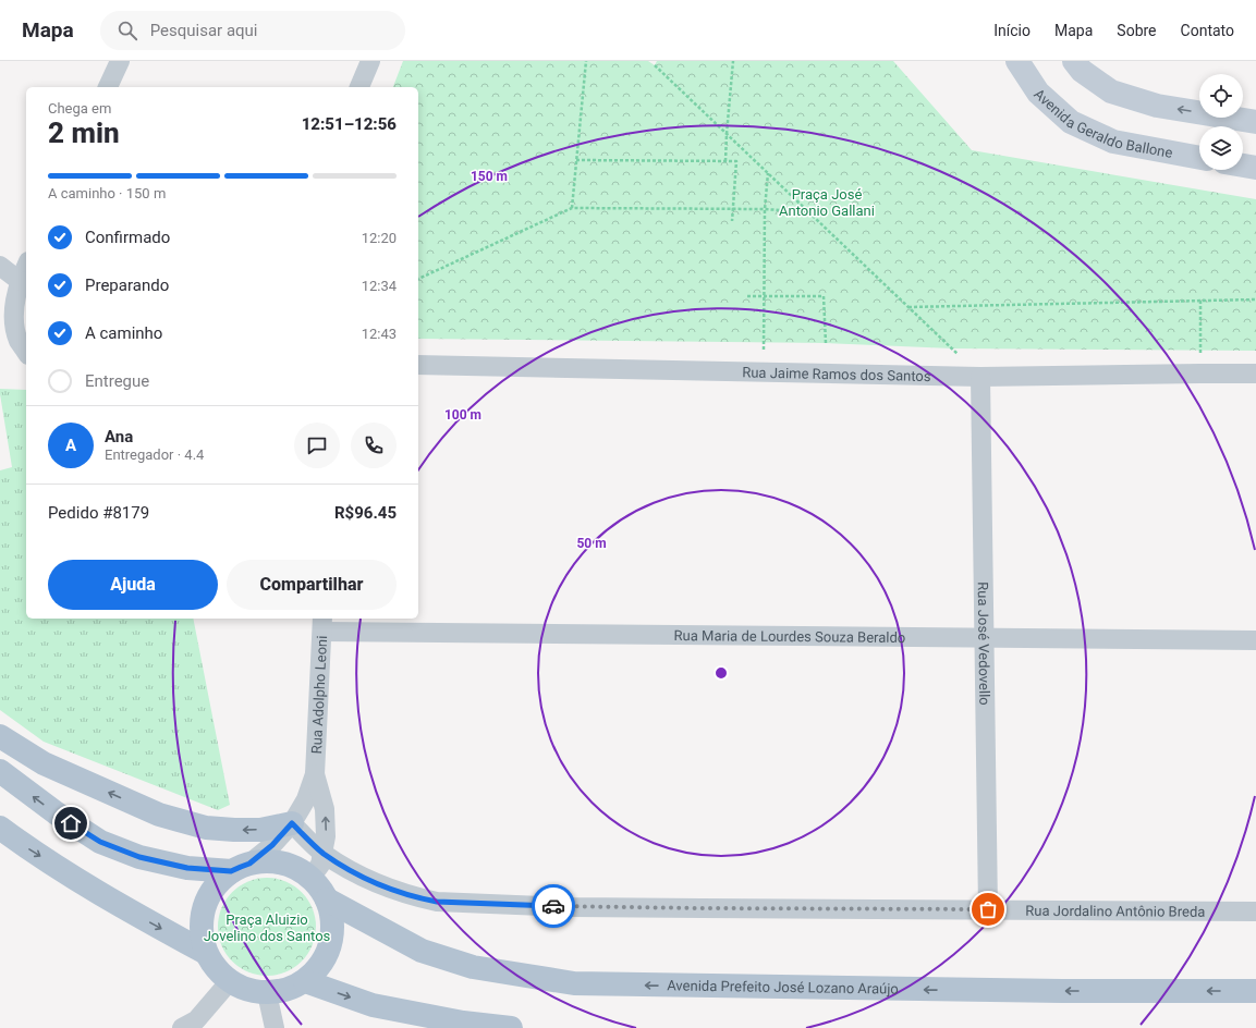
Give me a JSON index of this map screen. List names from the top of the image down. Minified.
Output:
{"streets":{"main road":["Avenida Prefeito José Lozano Araújo"],"street":["Avenida Geraldo Ballone","Rua Jaime Ramos dos Santos","Rua Maria de Lourdes Souza Beraldo","Rua José Vedovello","Rua Adolpho Leoni","Rua Jordalino Antônio Breda"]},"crossings":[["Rua Jaime Ramos dos Santos","Rua José Vedovello"],["Rua Maria de Lourdes Souza Beraldo","Rua José Vedovello"],["Rua Maria de Lourdes Souza Beraldo","Rua Adolpho Leoni"],["Rua José Vedovello","Rua Jordalino Antônio Breda"],["Rua Adolpho Leoni","Rua Jordalino Antônio Breda"],["Rua Adolpho Leoni","Avenida Prefeito José Lozano Araújo"]],"one_way":["Avenida Prefeito José Lozano Araújo"],"parks":["Praça José Antonio Gallani","Praça Aluizio Jovelino dos Santos"],"page":{"header":"Mapa","search":"Pesquisar aqui","nav":["Início","Mapa","Sobre","Contato"],"heading":["2 min","Chega em","12:51–12:56"],"panel":["Ana","Entregador · 4.4","Pedido #8179","R$96.45"],"bar":"A caminho · 150 m","list":[["Confirmado","12:20"],["Preparando","12:34"],["A caminho","12:43"],"Entregue"],"round":"A","buttons":["Ajuda","Compartilhar"]},"rings":["150 m","100 m","50 m"]}
